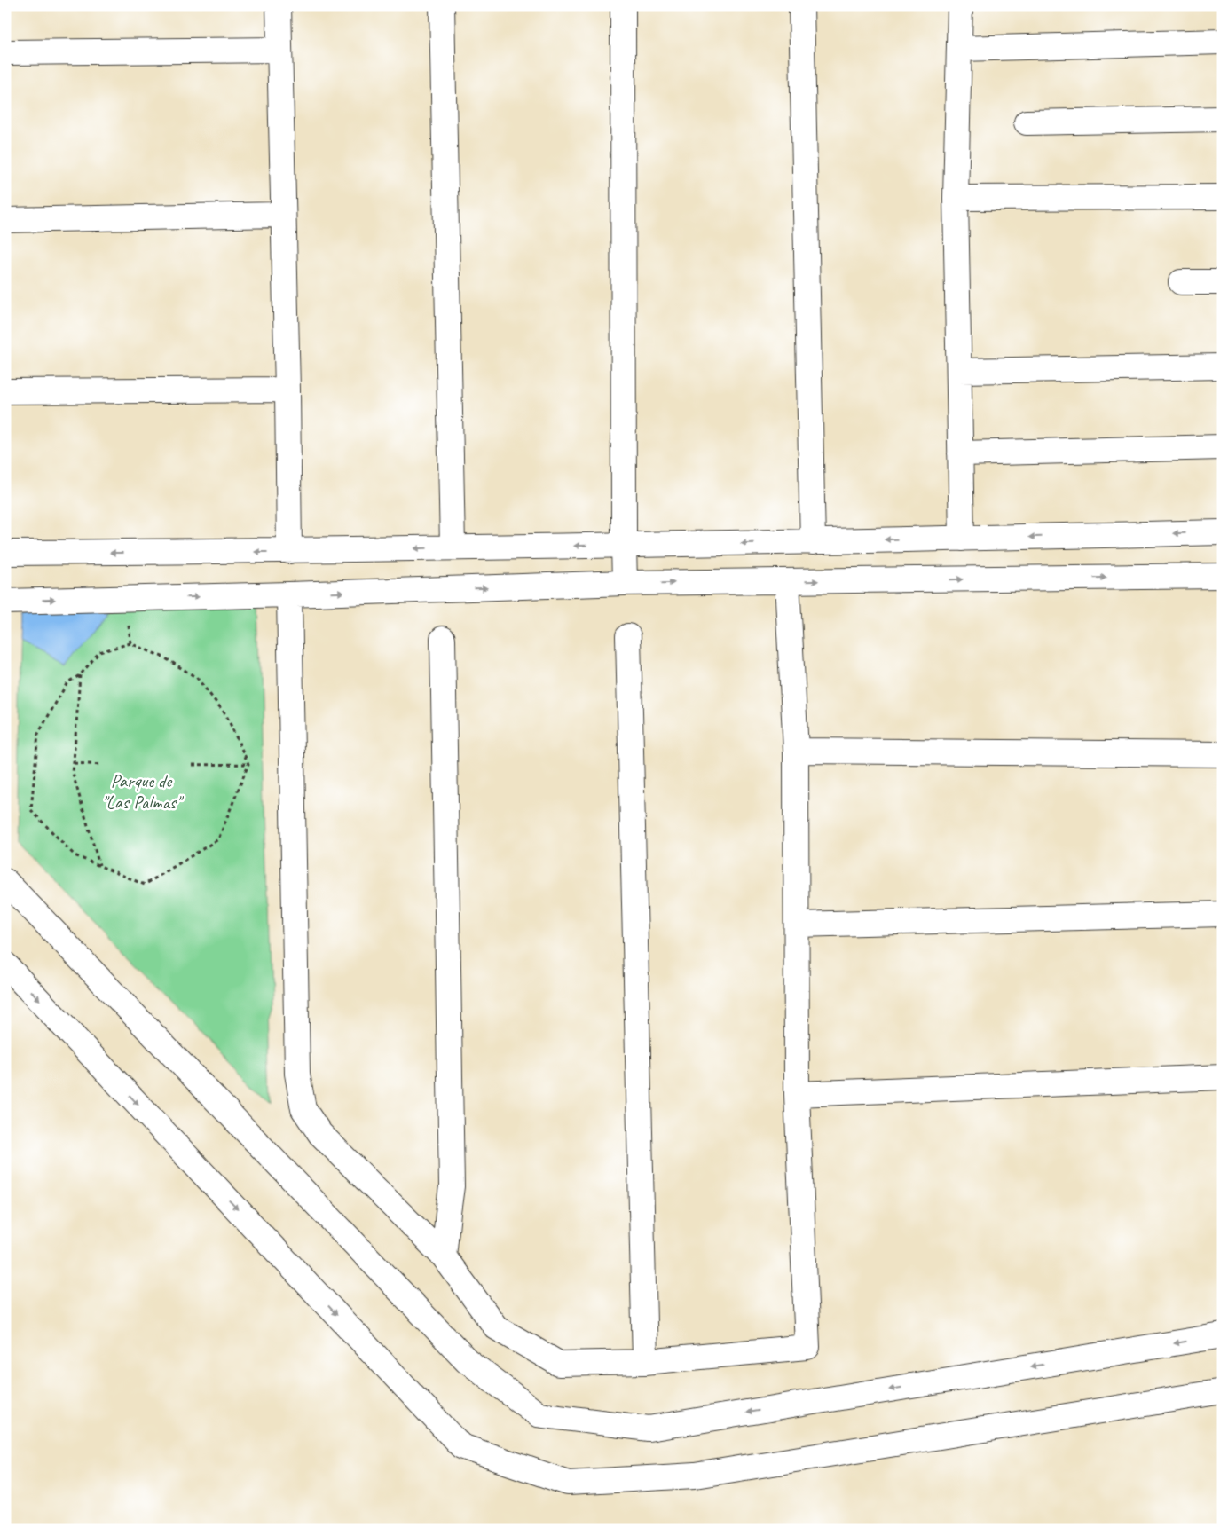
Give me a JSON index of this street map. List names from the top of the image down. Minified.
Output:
{"parks":["Parque de \"Las Palmas\""]}
